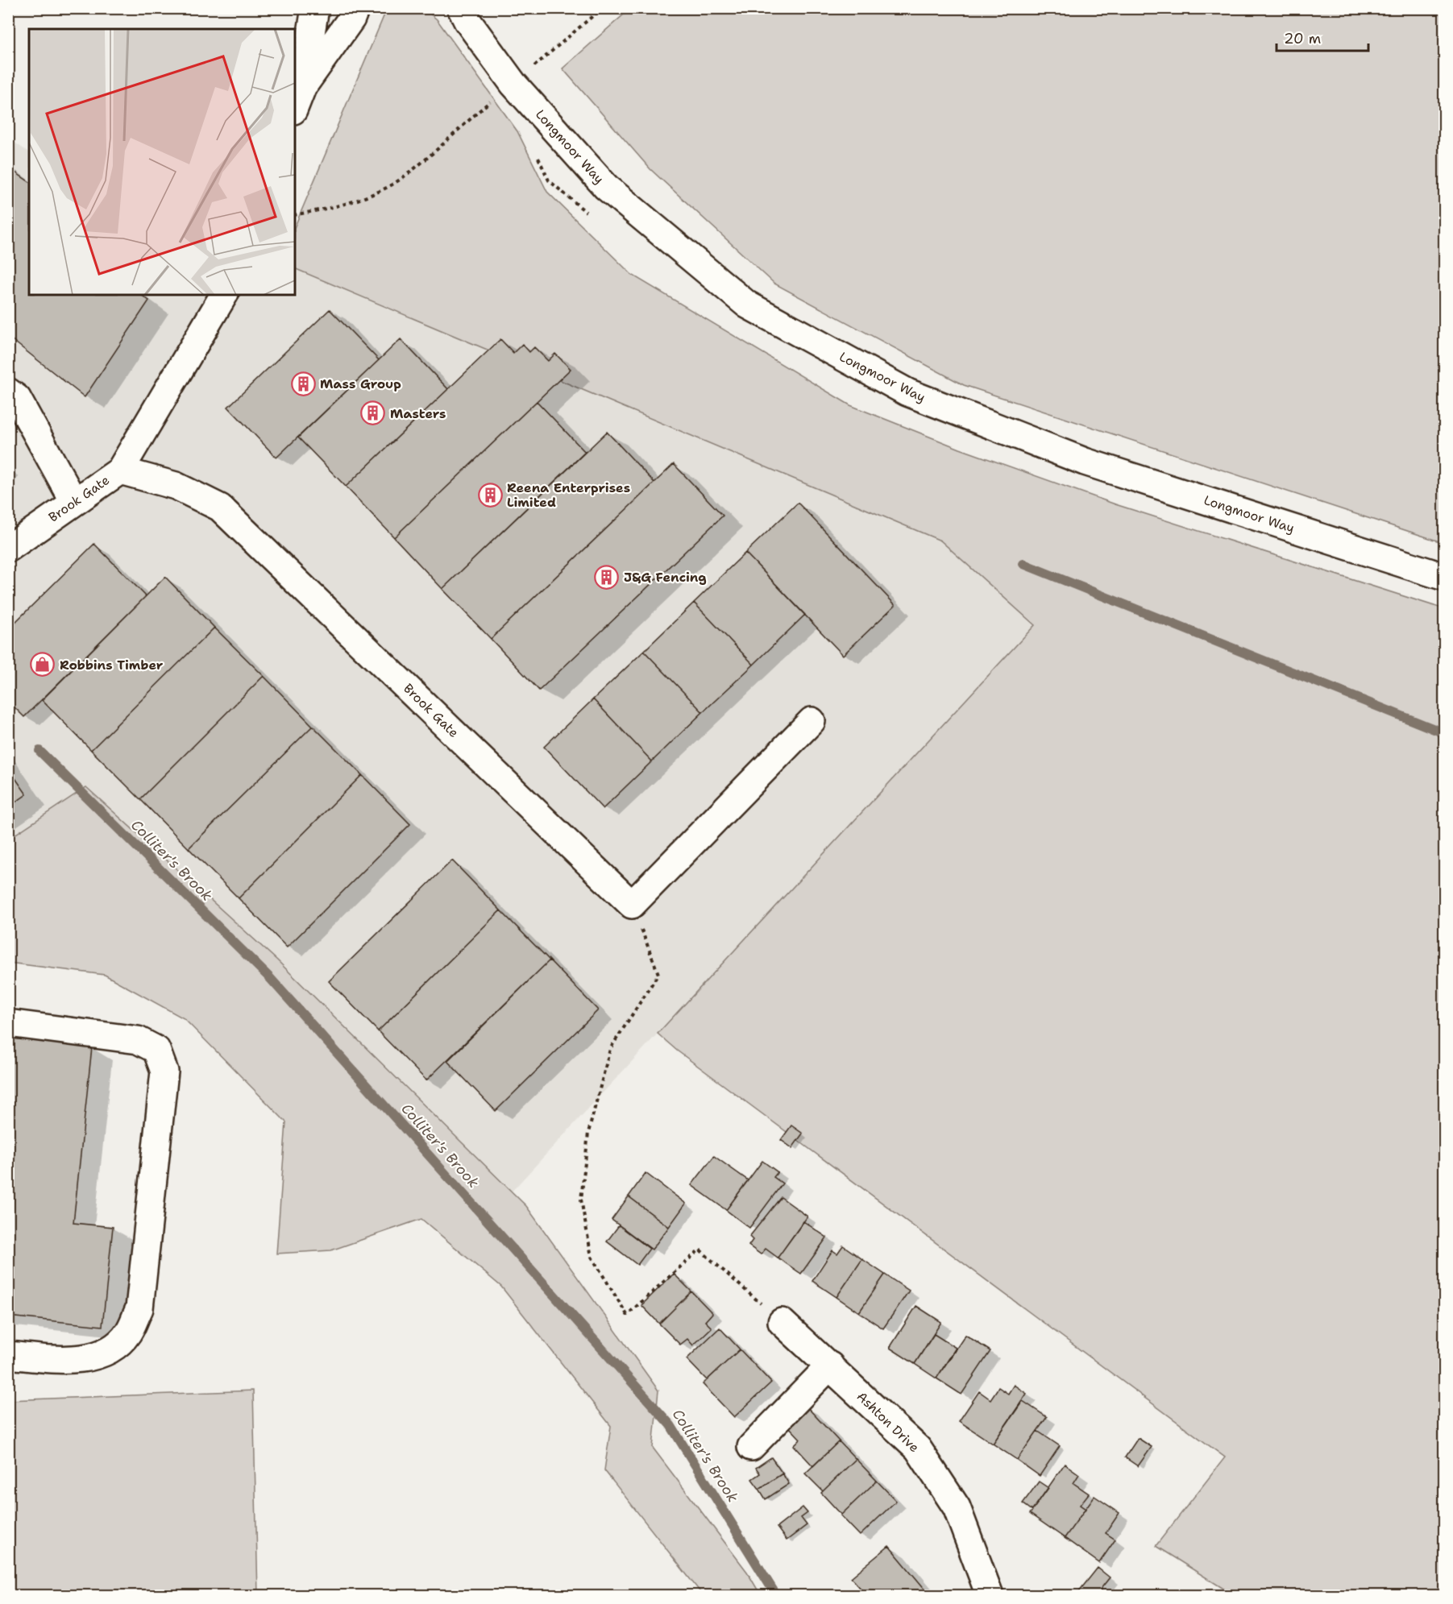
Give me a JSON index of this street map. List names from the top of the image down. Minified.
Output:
{"streets":{"street":["Longmoor Way","Brook Gate","Ashton Drive"]},"water":["Colliter's Brook"],"places":{"building":["Mass Group","Masters","Reena Enterprises Limited","J&G Fencing"],"shop":["Robbins Timber"]},"scale_bar":"20 m"}
